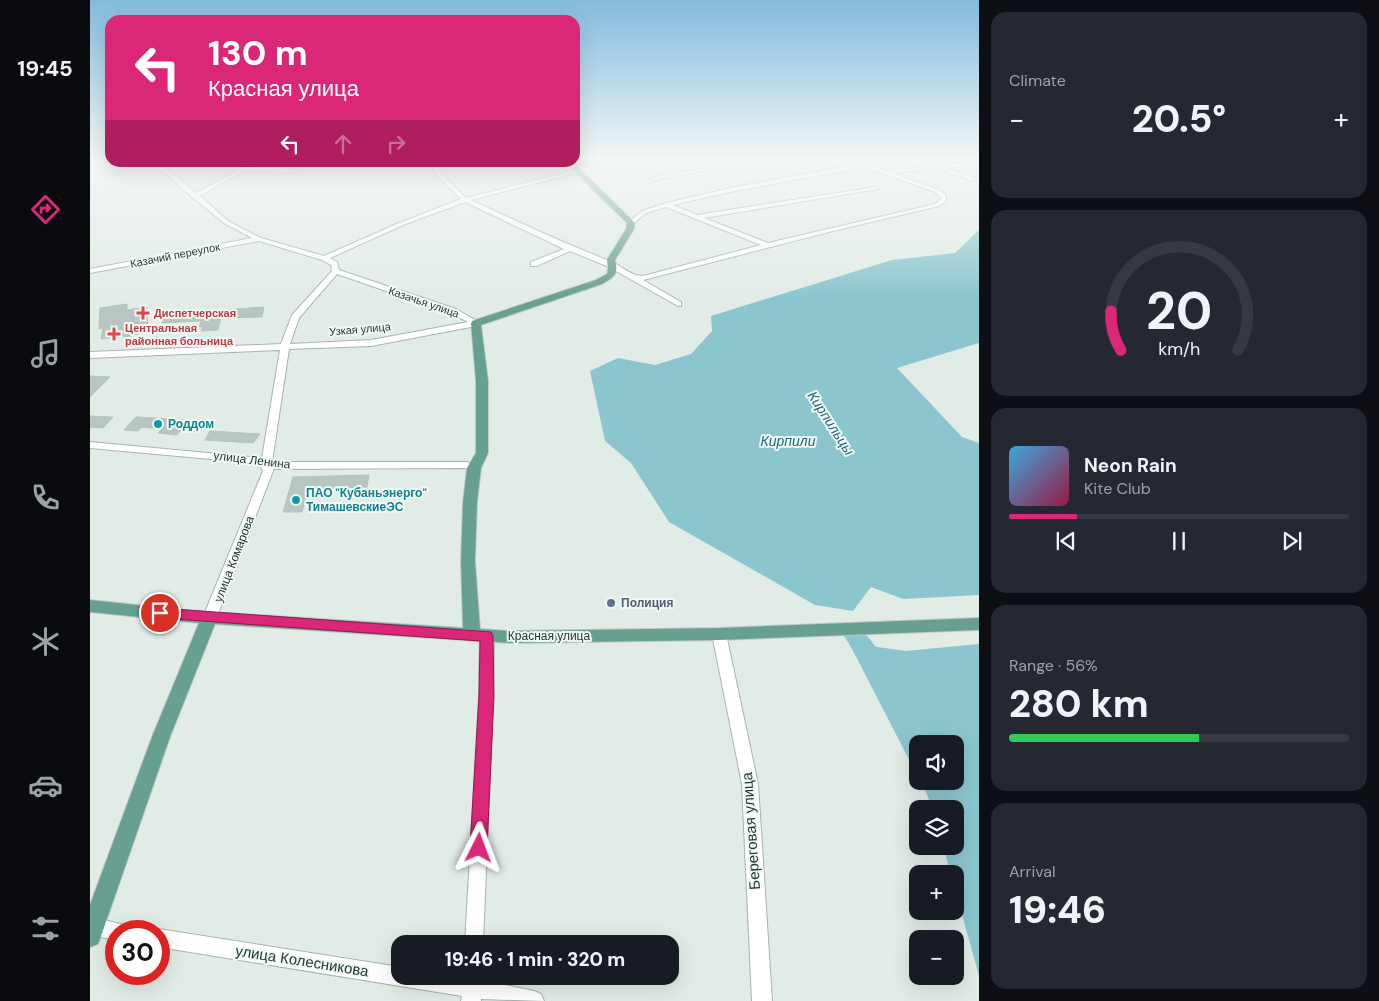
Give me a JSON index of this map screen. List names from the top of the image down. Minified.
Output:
{"streets":{"main road":["Узкая улица","улица Комарова","Красная улица"],"street":["Казачий переулок","Казачья улица","улица Ленина","Береговая улица","улица Колесникова"]},"crossings":[["Казачья улица","Узкая улица"],["Казачья улица","улица Комарова"],["Узкая улица","улица Комарова"],["улица Ленина","улица Комарова"],["улица Комарова","Красная улица"],["Красная улица","Береговая улица"]],"water":["Кирпильцы","Кирпили"],"places":{"health":["Диспетчерская","Центральная районная больница"],"other":["Роддом","ПАО \"Кубаньэнерго\" ТимашевскиеЭС","Полиция"]},"page":{"tabs":"19:45","tile":["Climate",["Range · 56%","280 km"],["Arrival","19:46"]],"turn":["130 m","Красная улица"],"heat":["−","20.5°","+"],"song":["Neon Rain","Kite Club"],"map_buttons":["+","−"],"limit":"30","trip":"19:46 · 1 min · 320 m","gauge":["20","km/h"]}}
